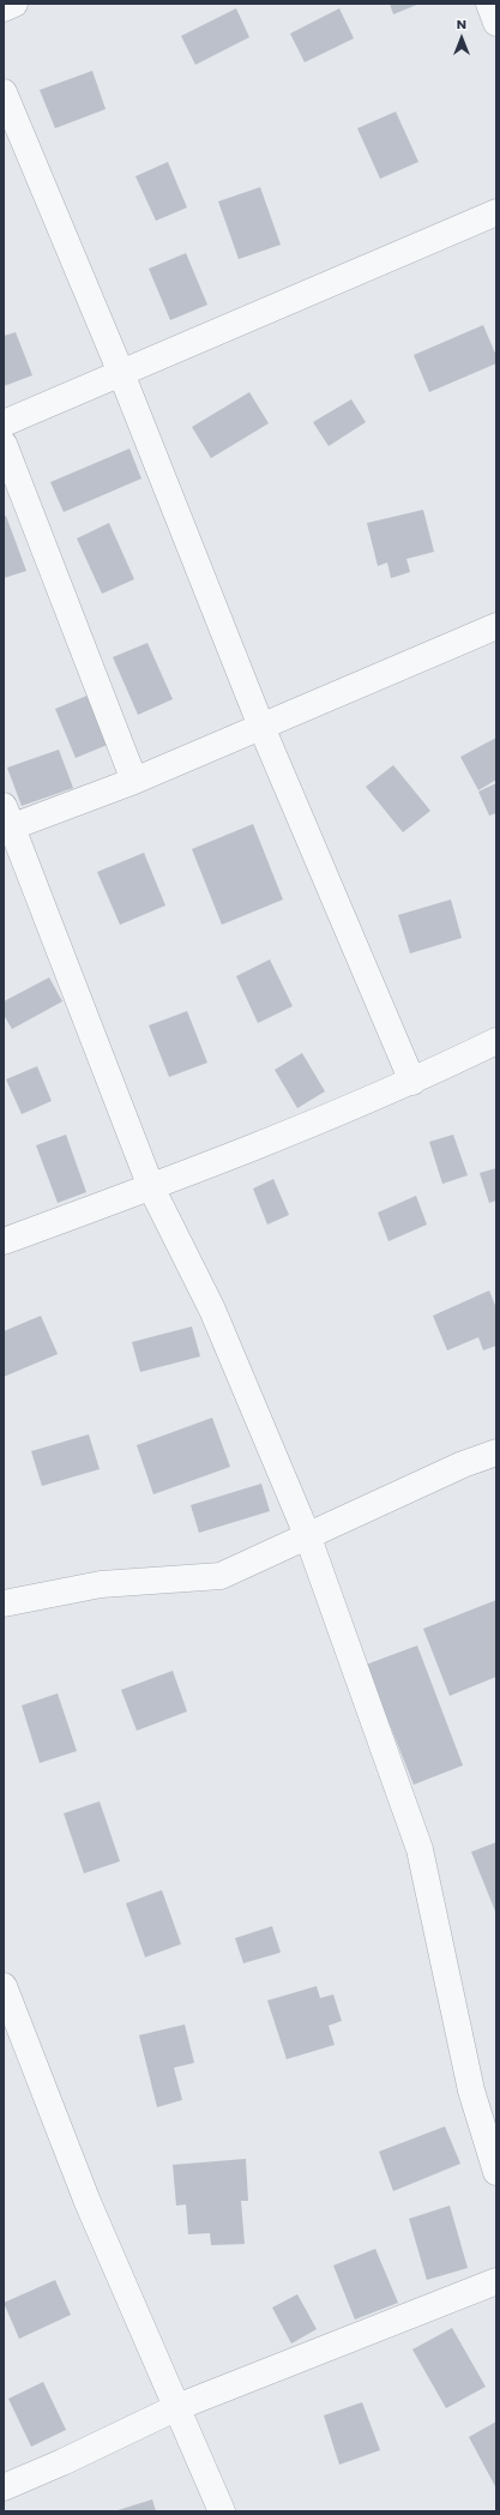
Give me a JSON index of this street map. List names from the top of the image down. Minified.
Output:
{"north":"top"}
